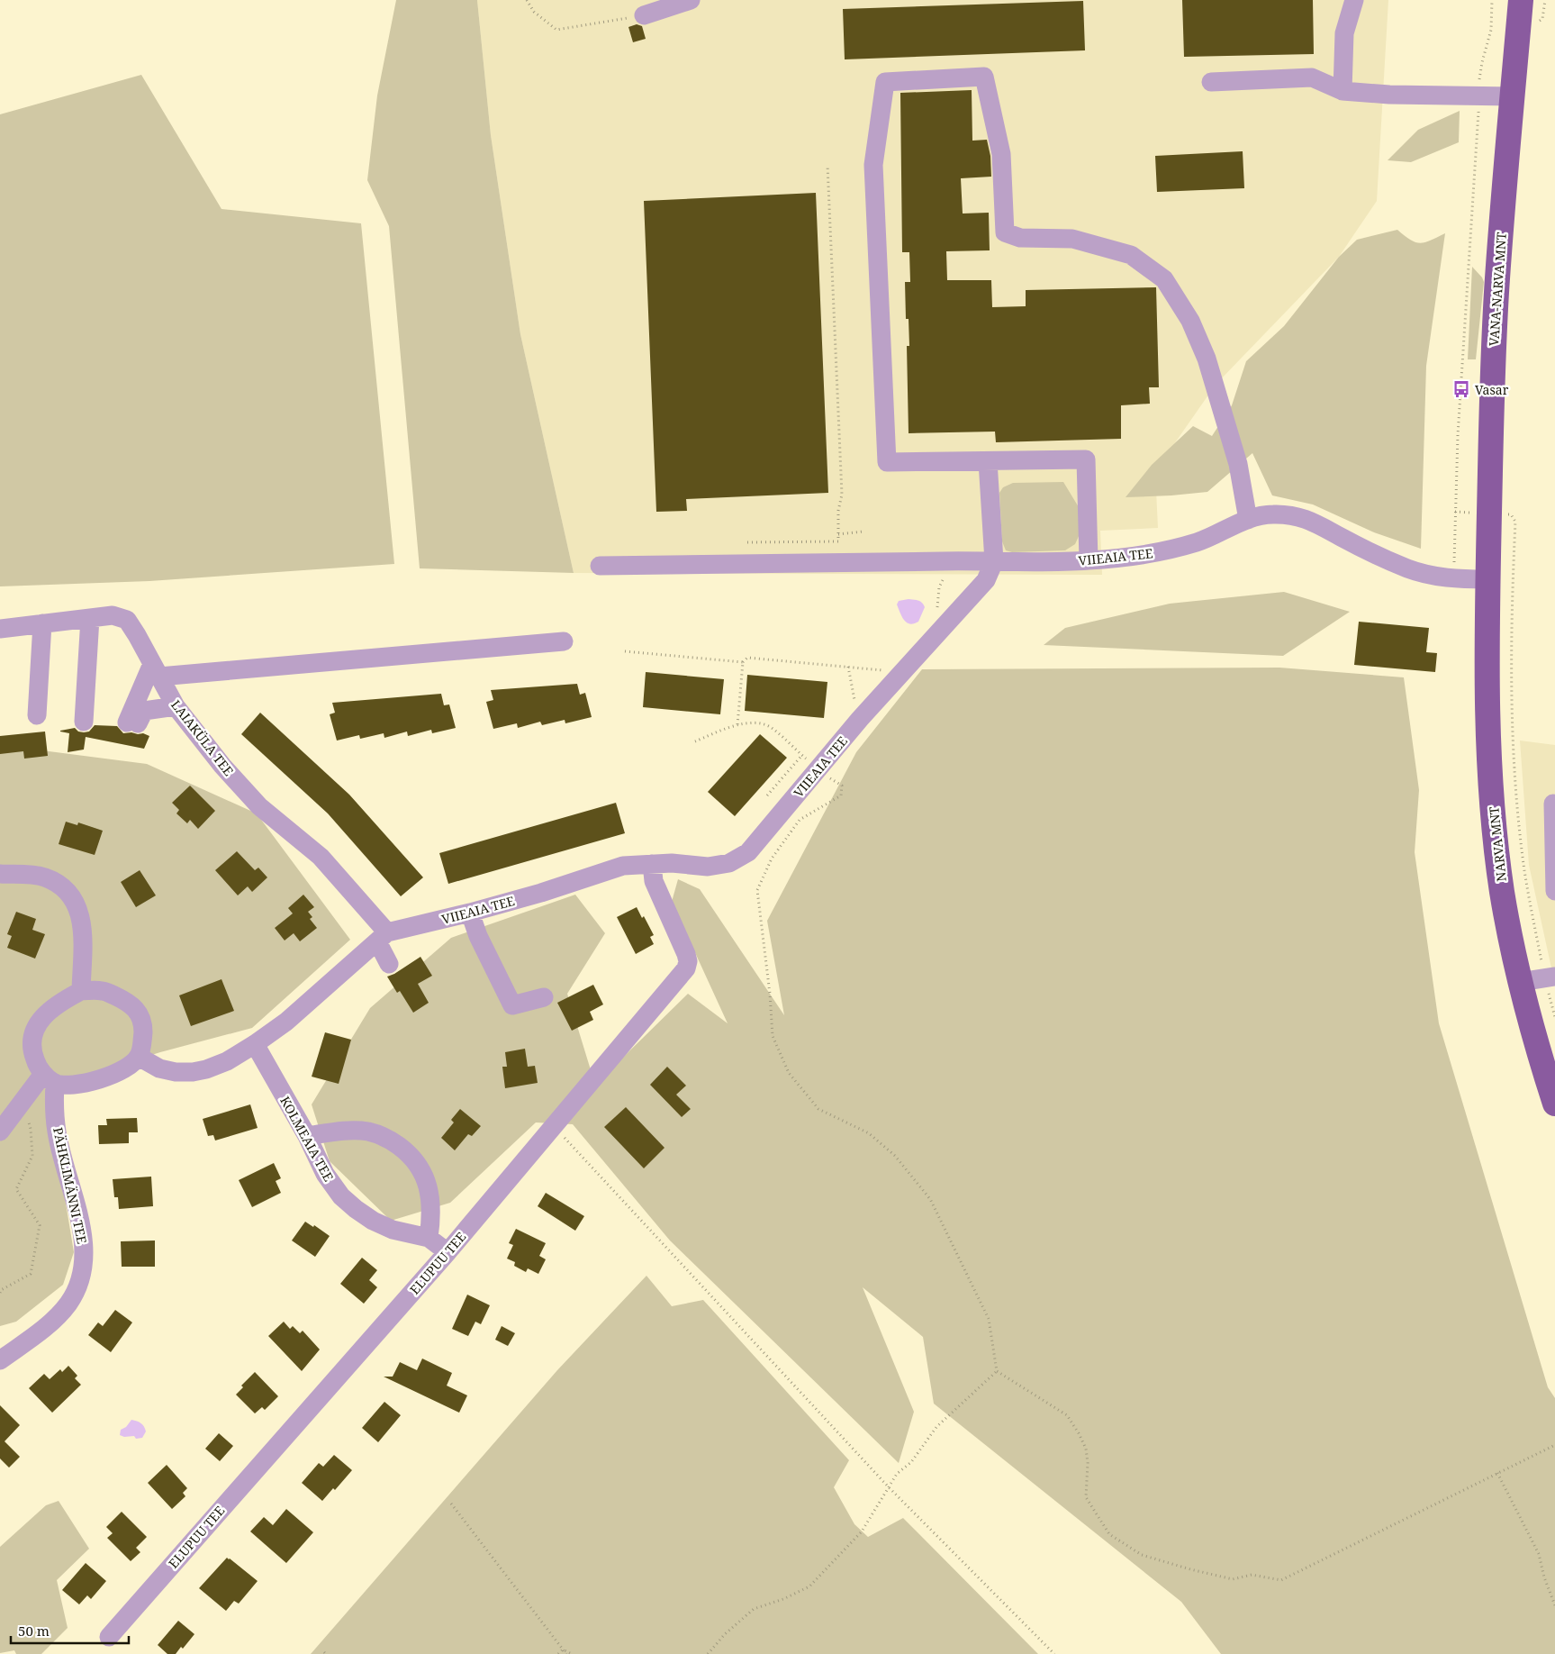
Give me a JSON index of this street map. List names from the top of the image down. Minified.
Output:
{"streets":{"main road":["VANA-NARVA MNT","NARVA MNT"],"street":["VIIEAIA TEE","LAIAKÜLA TEE","KOLMEAIA TEE","PÄHKLIMÄNNI TEE","ELUPUU TEE"]},"crossings":[["VANA-NARVA MNT","VIIEAIA TEE"],["VANA-NARVA MNT","NARVA MNT"],["VIIEAIA TEE","LAIAKÜLA TEE"],["VIIEAIA TEE","NARVA MNT"],["VIIEAIA TEE","KOLMEAIA TEE"],["VIIEAIA TEE","PÄHKLIMÄNNI TEE"],["VIIEAIA TEE","ELUPUU TEE"],["KOLMEAIA TEE","ELUPUU TEE"]],"places":{"bus stop":["Vasar"]},"scale_bar":"50 m"}
